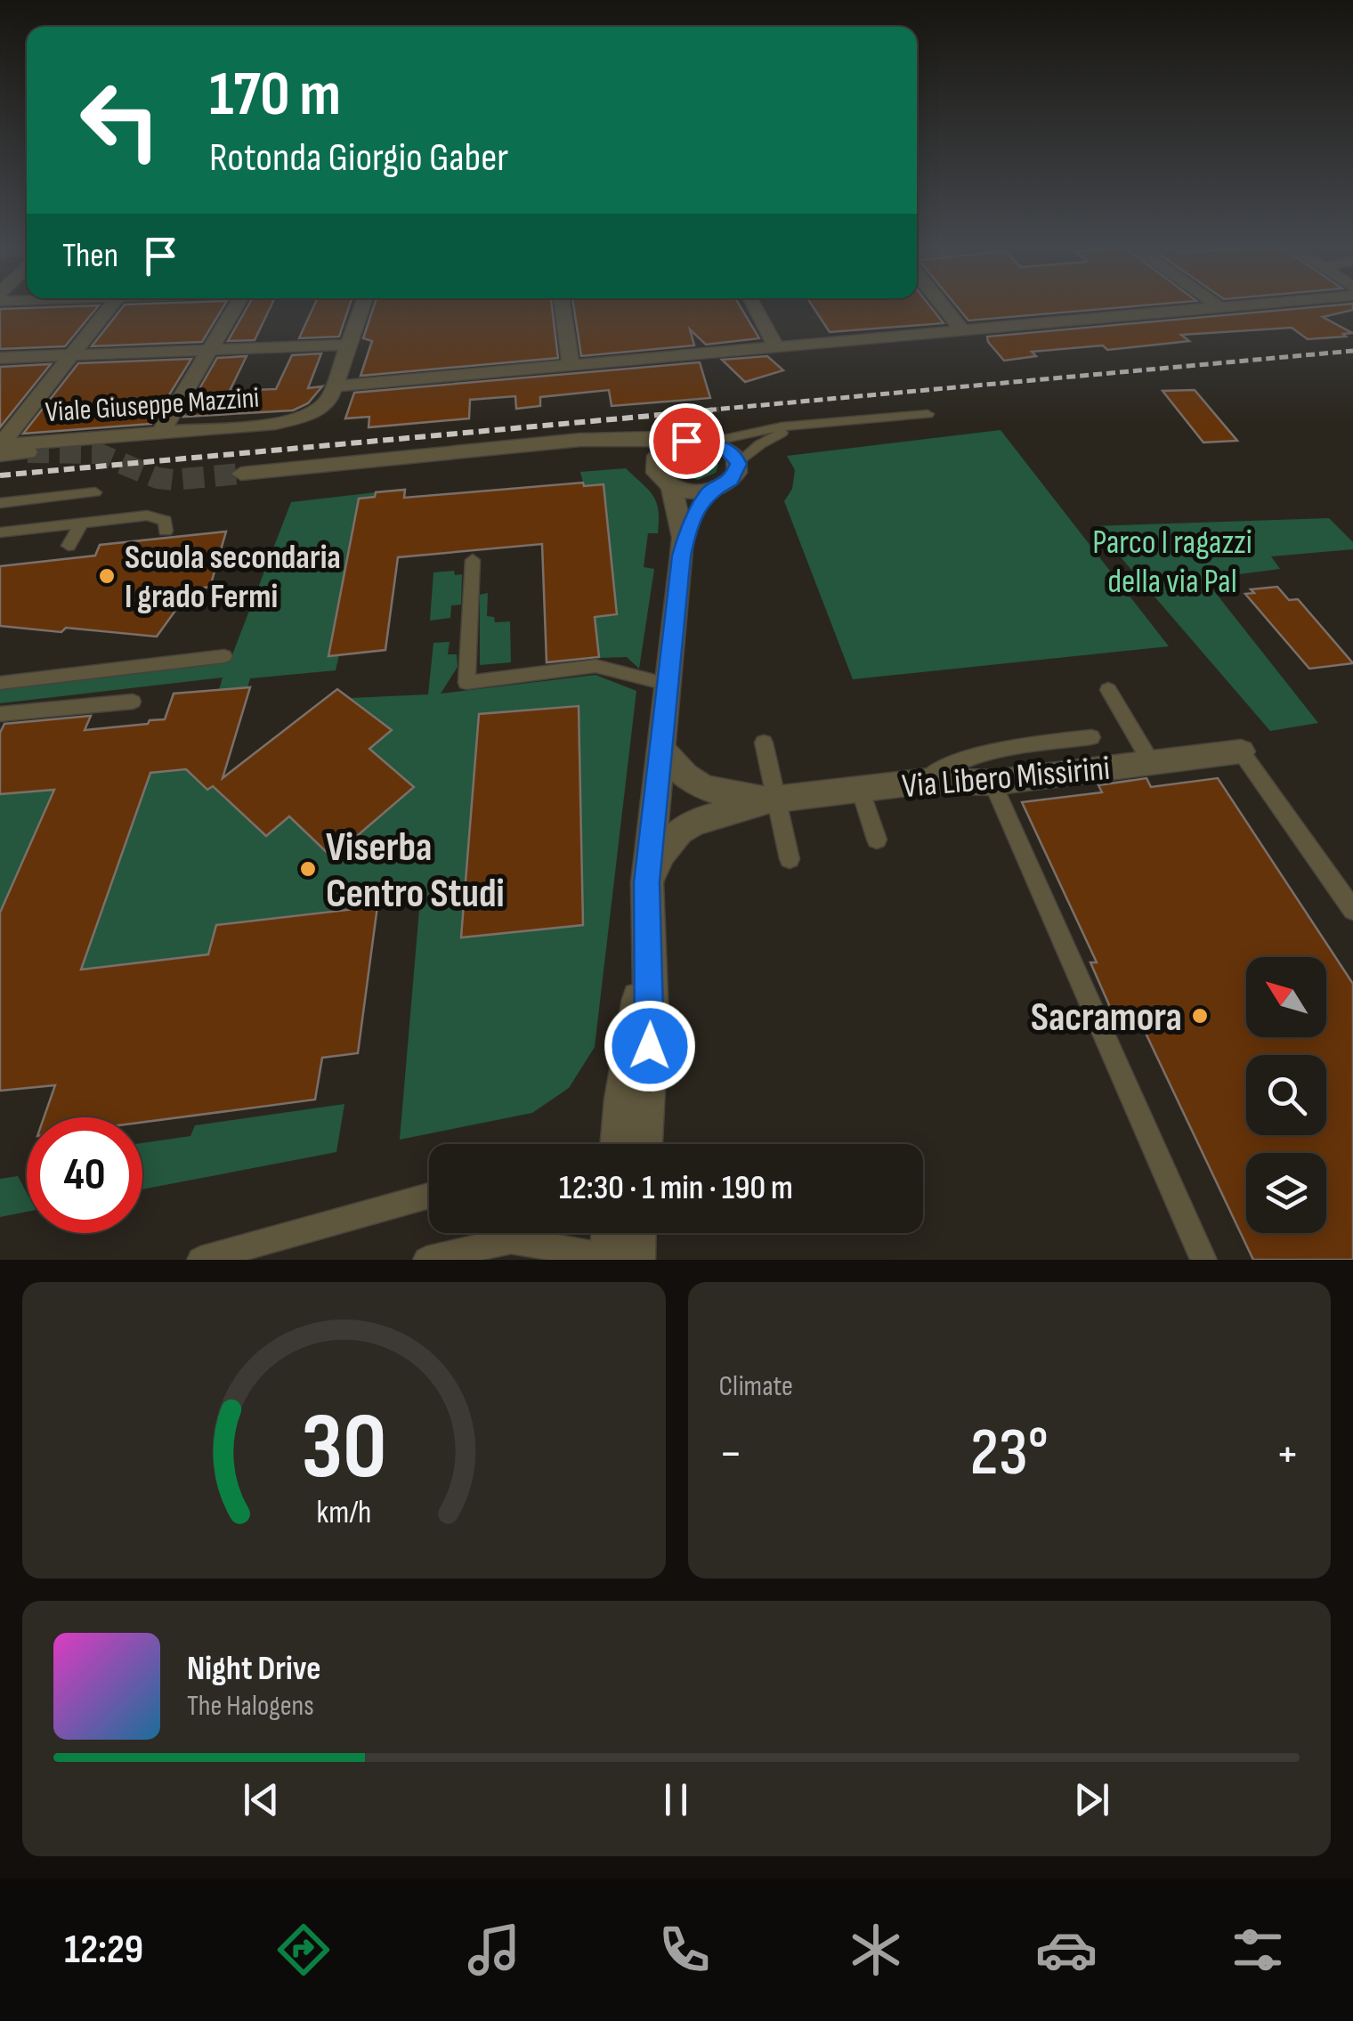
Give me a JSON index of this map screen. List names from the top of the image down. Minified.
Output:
{"streets":{"street":["Viale Giuseppe Mazzini","Via Libero Missirini"]},"parks":["Parco I ragazzi della via Pal"],"places":["Scuola secondaria I grado Fermi","Viserba Centro Studi","Sacramora"],"north":"top left","page":{"turn":["170 m","Rotonda Giorgio Gaber"],"then":"Then","limit":"40","trip":"12:30 · 1 min · 190 m","tile":"Climate","heat":["−","23°","+"],"song":["Night Drive","The Halogens"],"tabs":"12:29","gauge":["30","km/h"]}}
